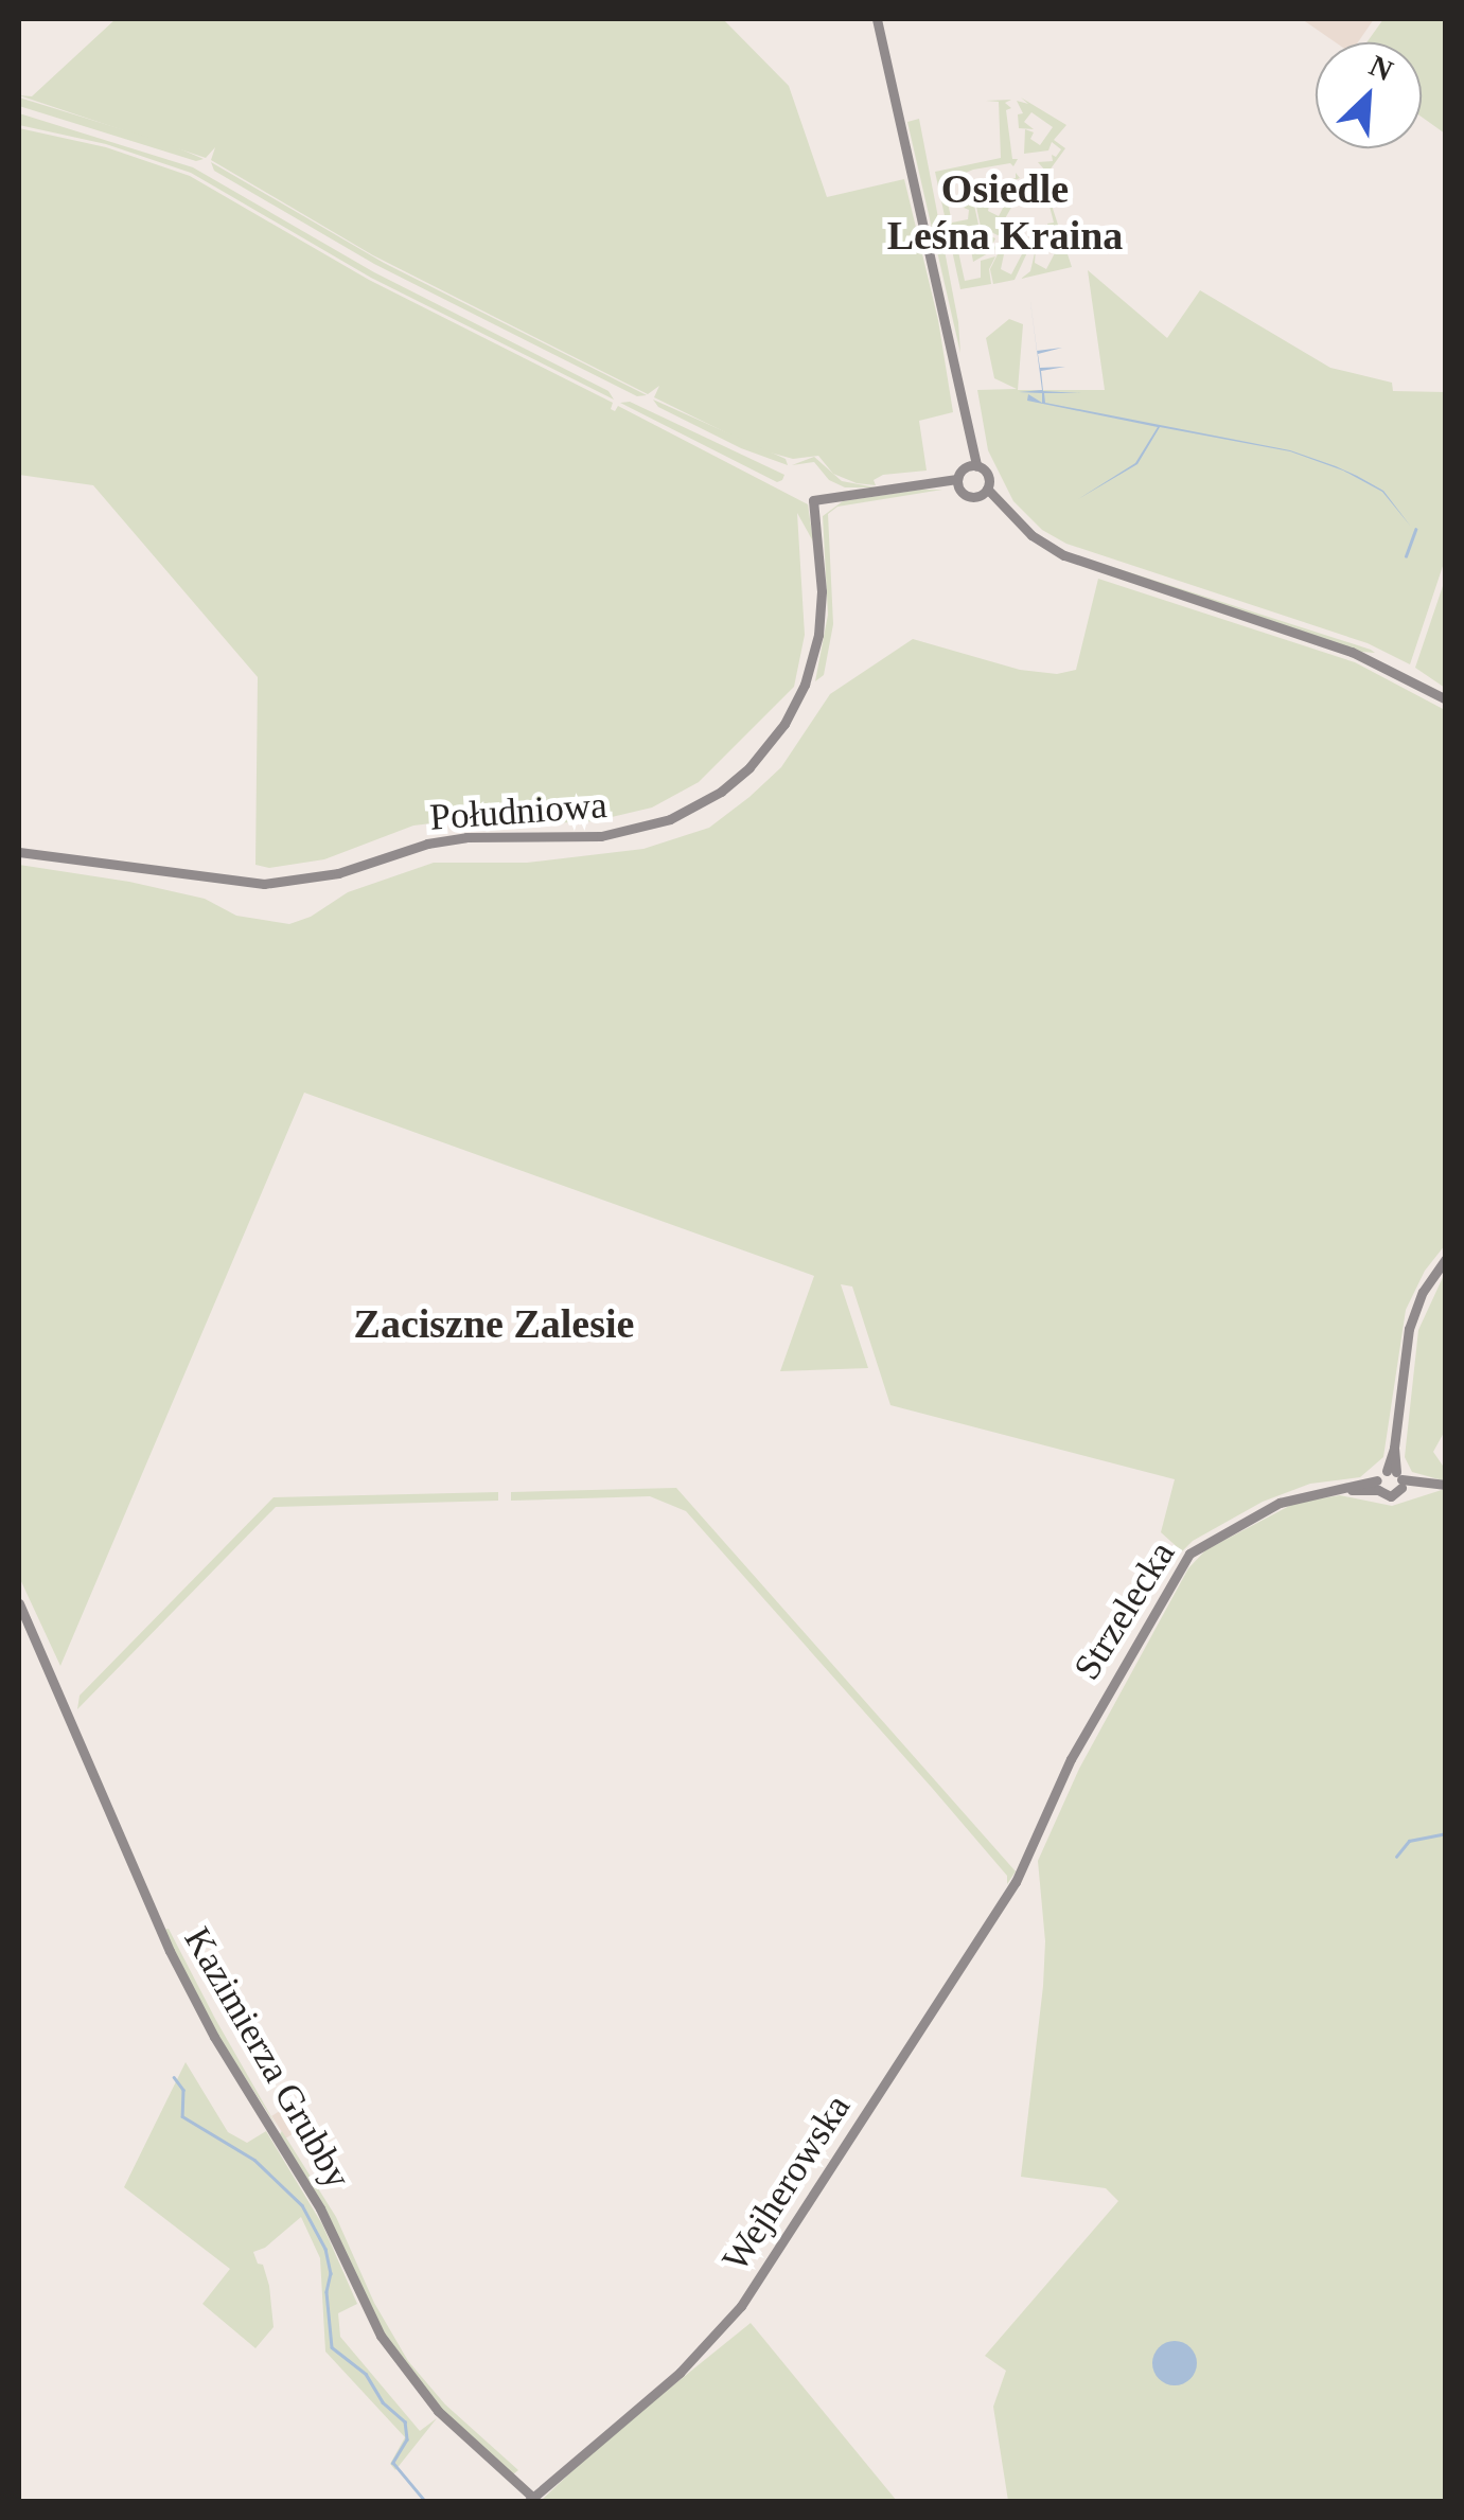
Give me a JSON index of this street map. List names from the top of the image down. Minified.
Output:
{"streets":{"street":["Południowa","Strzelecka","Kazimierza Grubby","Wejherowska"]},"crossings":[["Strzelecka","Wejherowska"],["Kazimierza Grubby","Wejherowska"]],"districts":["Osiedle Leśna Kraina","Zaciszne Zalesie"],"north":"top right"}
